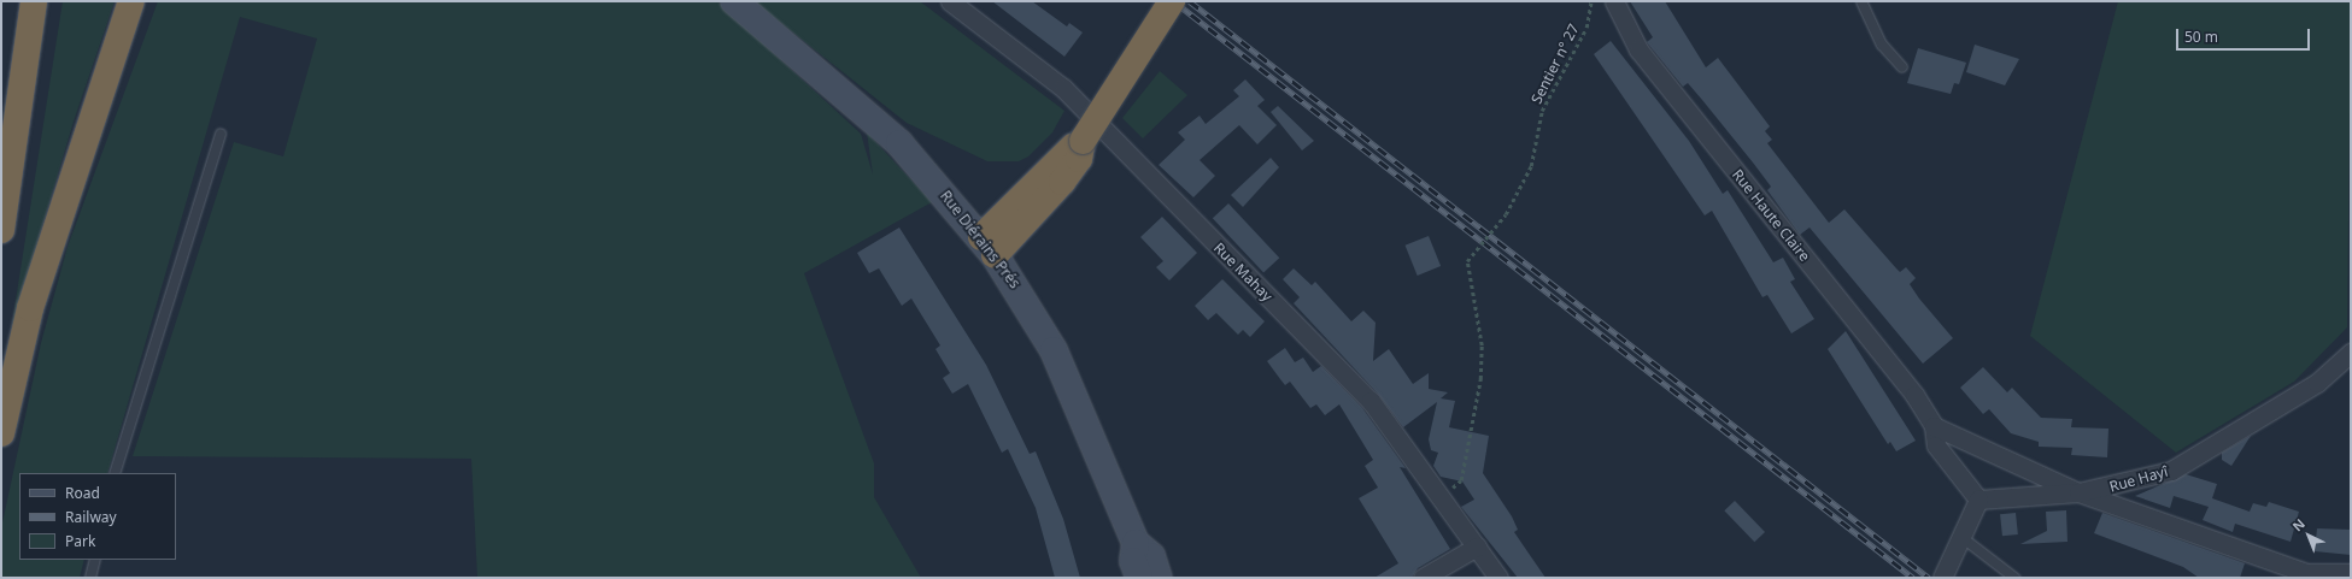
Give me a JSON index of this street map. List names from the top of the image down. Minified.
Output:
{"streets":{"main road":["Rue Diérains Prés"],"street":["Rue Haute Claire","Rue Mahay","Rue Hayî"],"path":["Sentier n° 27"]},"crossings":[["Sentier n° 27","Rue Mahay"]],"legend":["Road","Railway","Park"],"scale_bar":"50 m","north":"top left"}
